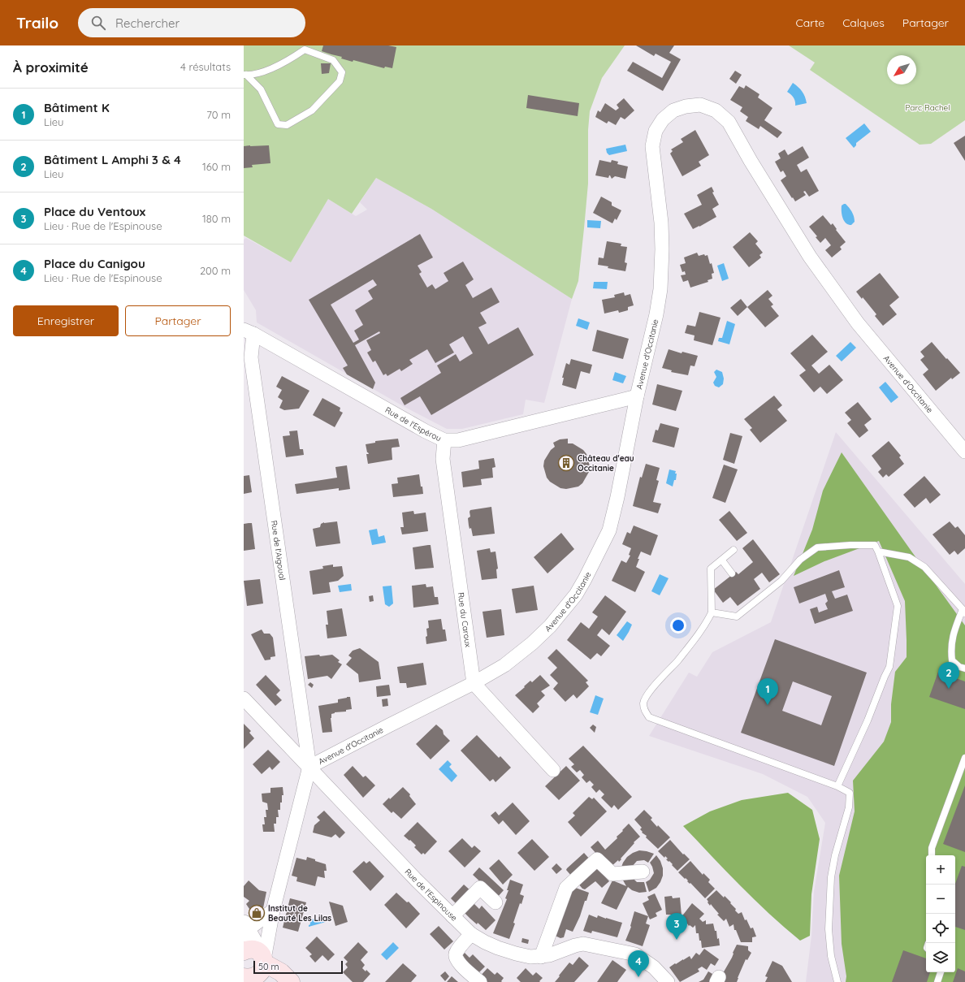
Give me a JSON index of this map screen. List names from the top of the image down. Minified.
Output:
{"streets":{"street":["Avenue d'Occitanie","Rue de l'Espérou","Rue de l'Aigoual","Rue du Caroux","Rue de l'Espinouse"]},"crossings":[["Avenue d'Occitanie","Rue de l'Espérou"],["Avenue d'Occitanie","Rue de l'Aigoual"],["Avenue d'Occitanie","Rue du Caroux"],["Avenue d'Occitanie","Rue de l'Espinouse"],["Rue de l'Espérou","Rue de l'Aigoual"],["Rue de l'Espérou","Rue du Caroux"],["Rue de l'Aigoual","Rue de l'Espinouse"]],"parks":["Parc Rachel"],"places":{"building":["Château d'eau Occitanie"],"shop":["Institut de Beauté Les Lilas"]},"scale_bar":"50 m","north":"bottom left","page":{"header":"Trailo","search":"Rechercher","nav":["Carte","Calques","Partager"],"heading":["À proximité","4 résultats"],"list":[{"mark":"1","name":"Bâtiment K","note":"Lieu","value":"70 m"},{"mark":"2","name":"Bâtiment L Amphi 3 & 4","note":"Lieu","value":"160 m"},{"mark":"3","name":"Place du Ventoux","note":"Lieu · Rue de l'Espinouse","value":"180 m"},{"mark":"4","name":"Place du Canigou","note":"Lieu · Rue de l'Espinouse","value":"200 m"}],"buttons":["Enregistrer","Partager"],"pins":["2","1","3","4"],"map_buttons":["+","−"],"scale":"50 m"}}
